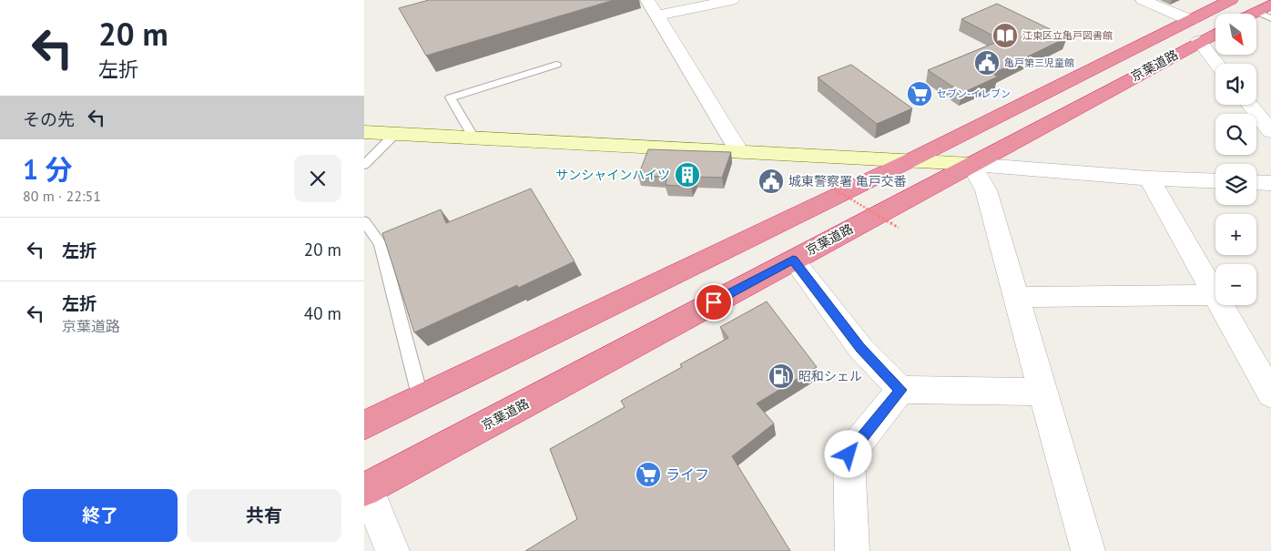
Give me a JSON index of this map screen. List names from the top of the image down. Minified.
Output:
{"streets":{"highway":["京葉道路"]},"places":{"library":["江東区立亀戸図書館"],"public building":["亀戸第三児童館","城東警察署 亀戸交番"],"supermarket":["セブン-イレブン","ライフ"],"building":["サンシャインハイツ"],"fuel station":["昭和シェル"]},"north":"bottom right","page":{"turn":["20 m","左折"],"map_buttons":["+","−"],"then":"その先","heading":["1 分","80 m · 22:51"],"list":[{"name":"左折","value":"20 m"},{"name":"左折","note":"京葉道路","value":"40 m"}],"buttons":["終了","共有"]}}
